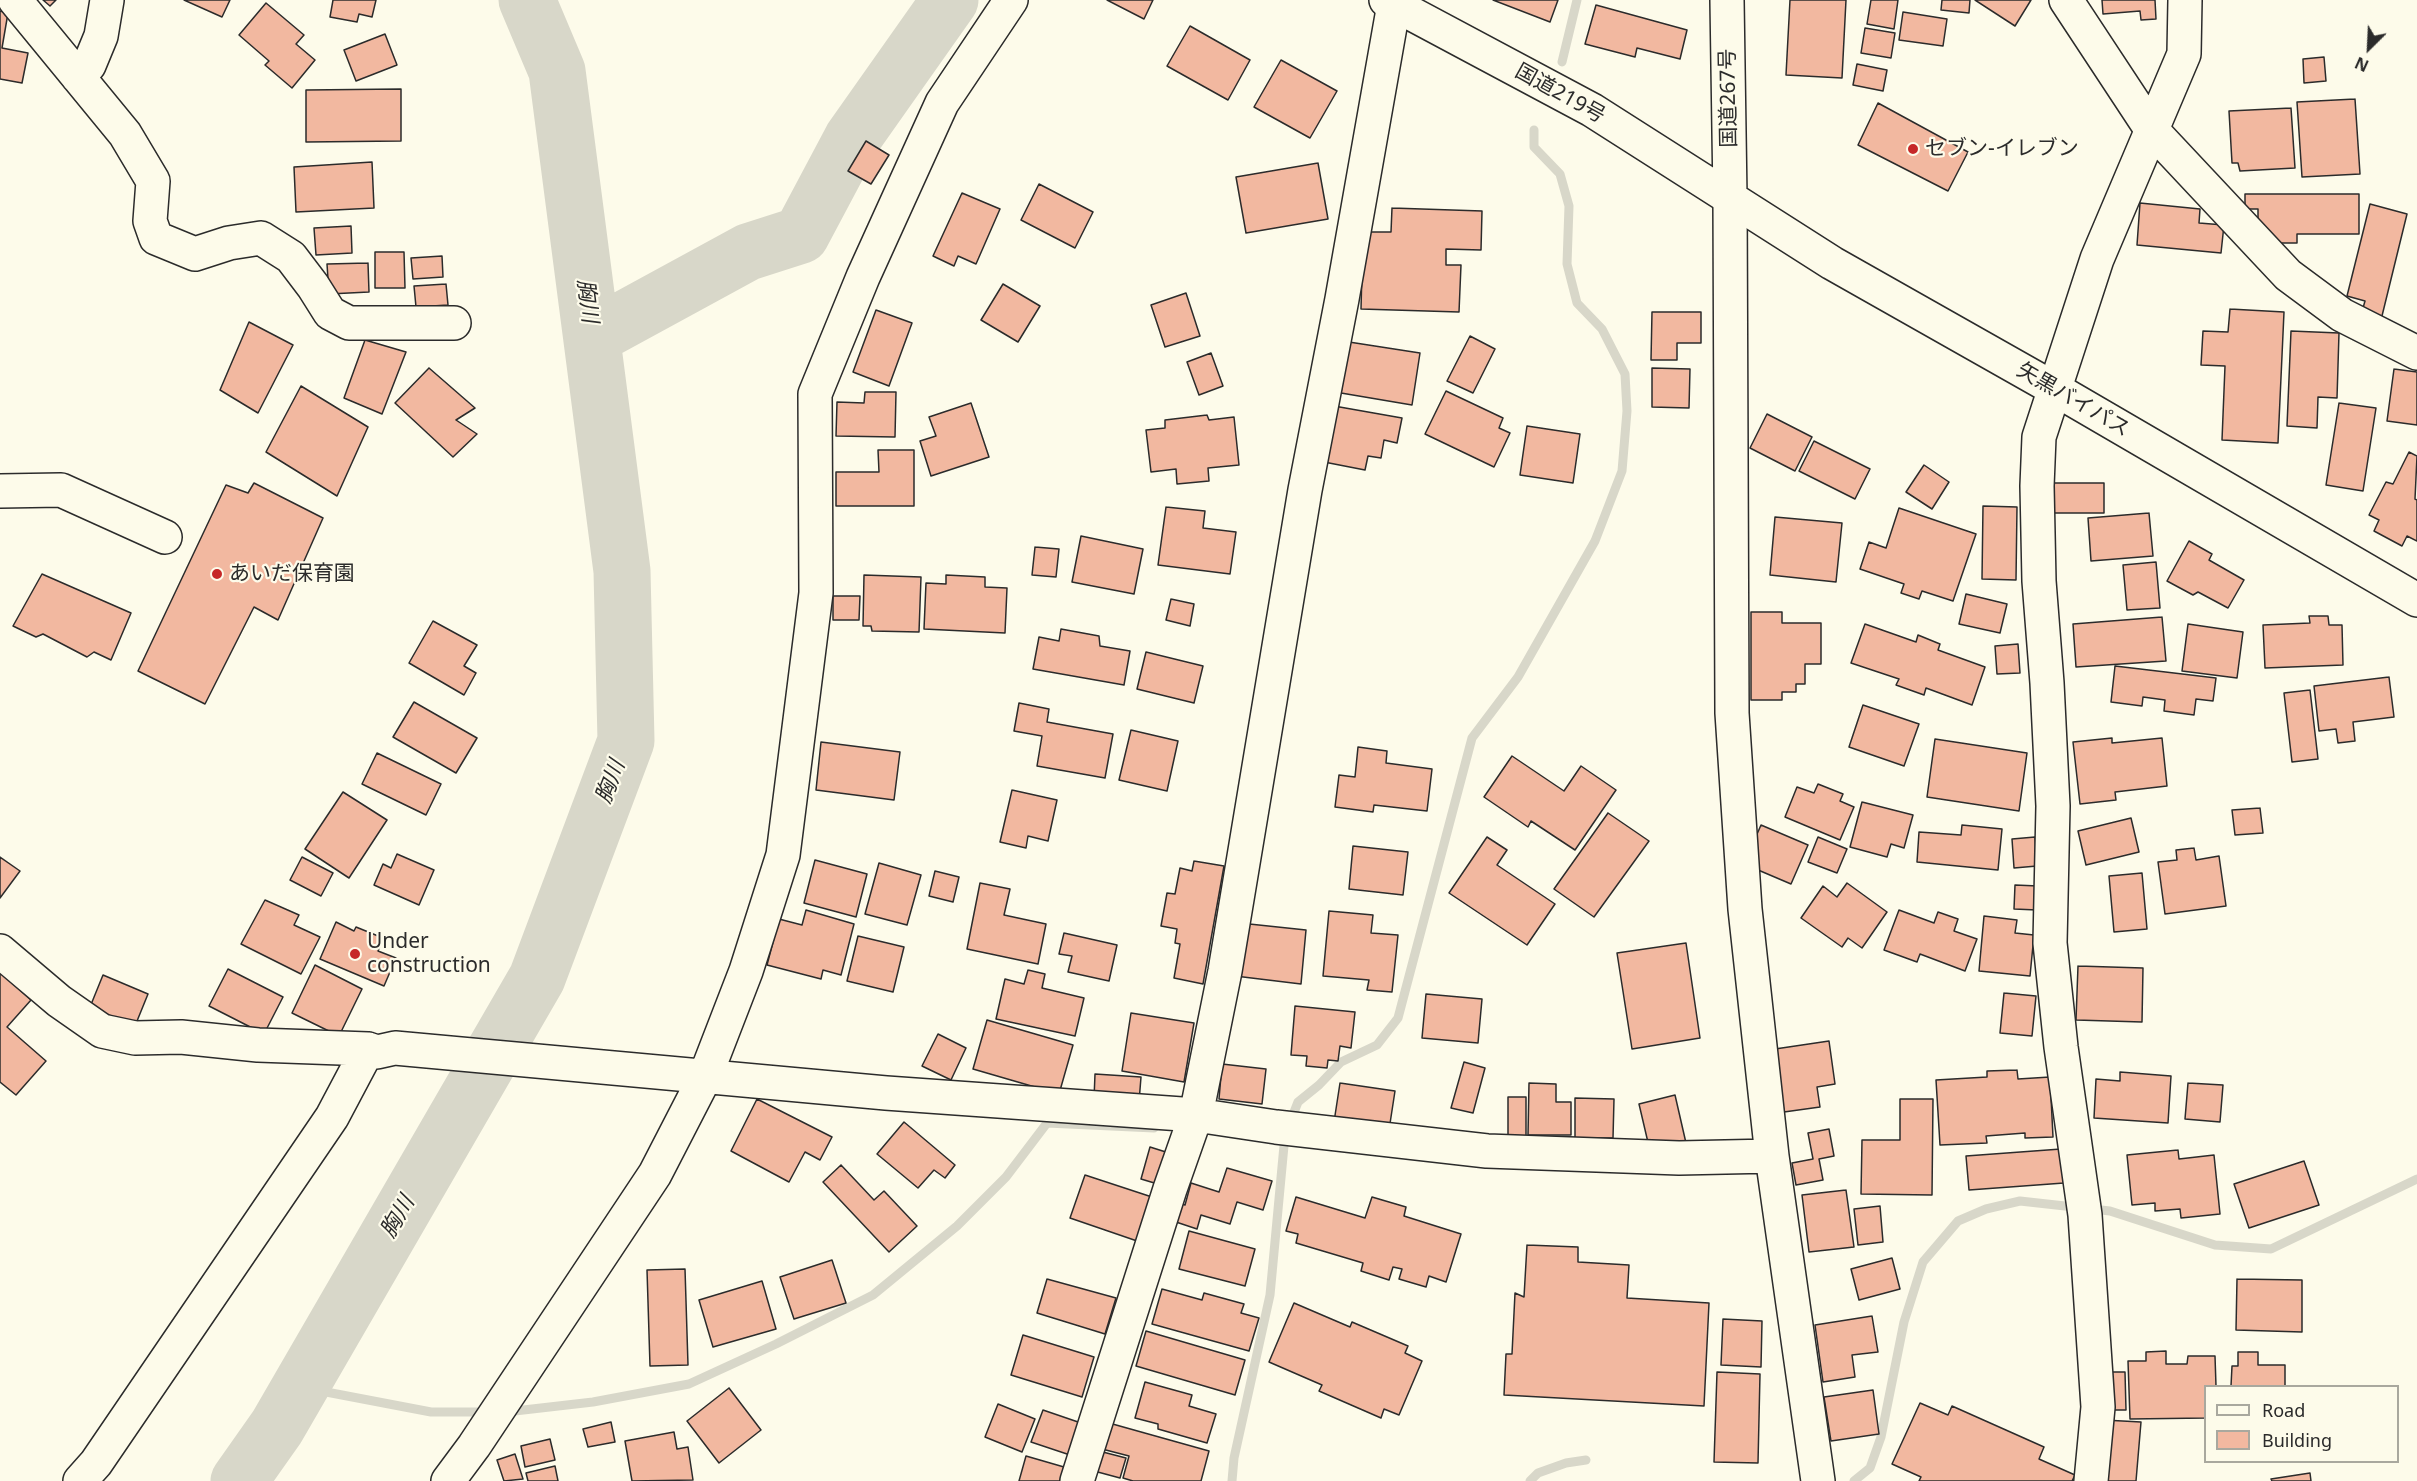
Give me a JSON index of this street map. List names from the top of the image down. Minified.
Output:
{"streets":{"main road":["国道219号","国道267号","矢黒バイパス"]},"crossings":[["国道219号","国道267号"],["国道219号","矢黒バイパス"],["国道267号","矢黒バイパス"]],"water":["胸川"],"places":["セブン-イレブン","あいだ保育園","Under construction"],"legend":["Road","Building"],"north":"bottom left"}
